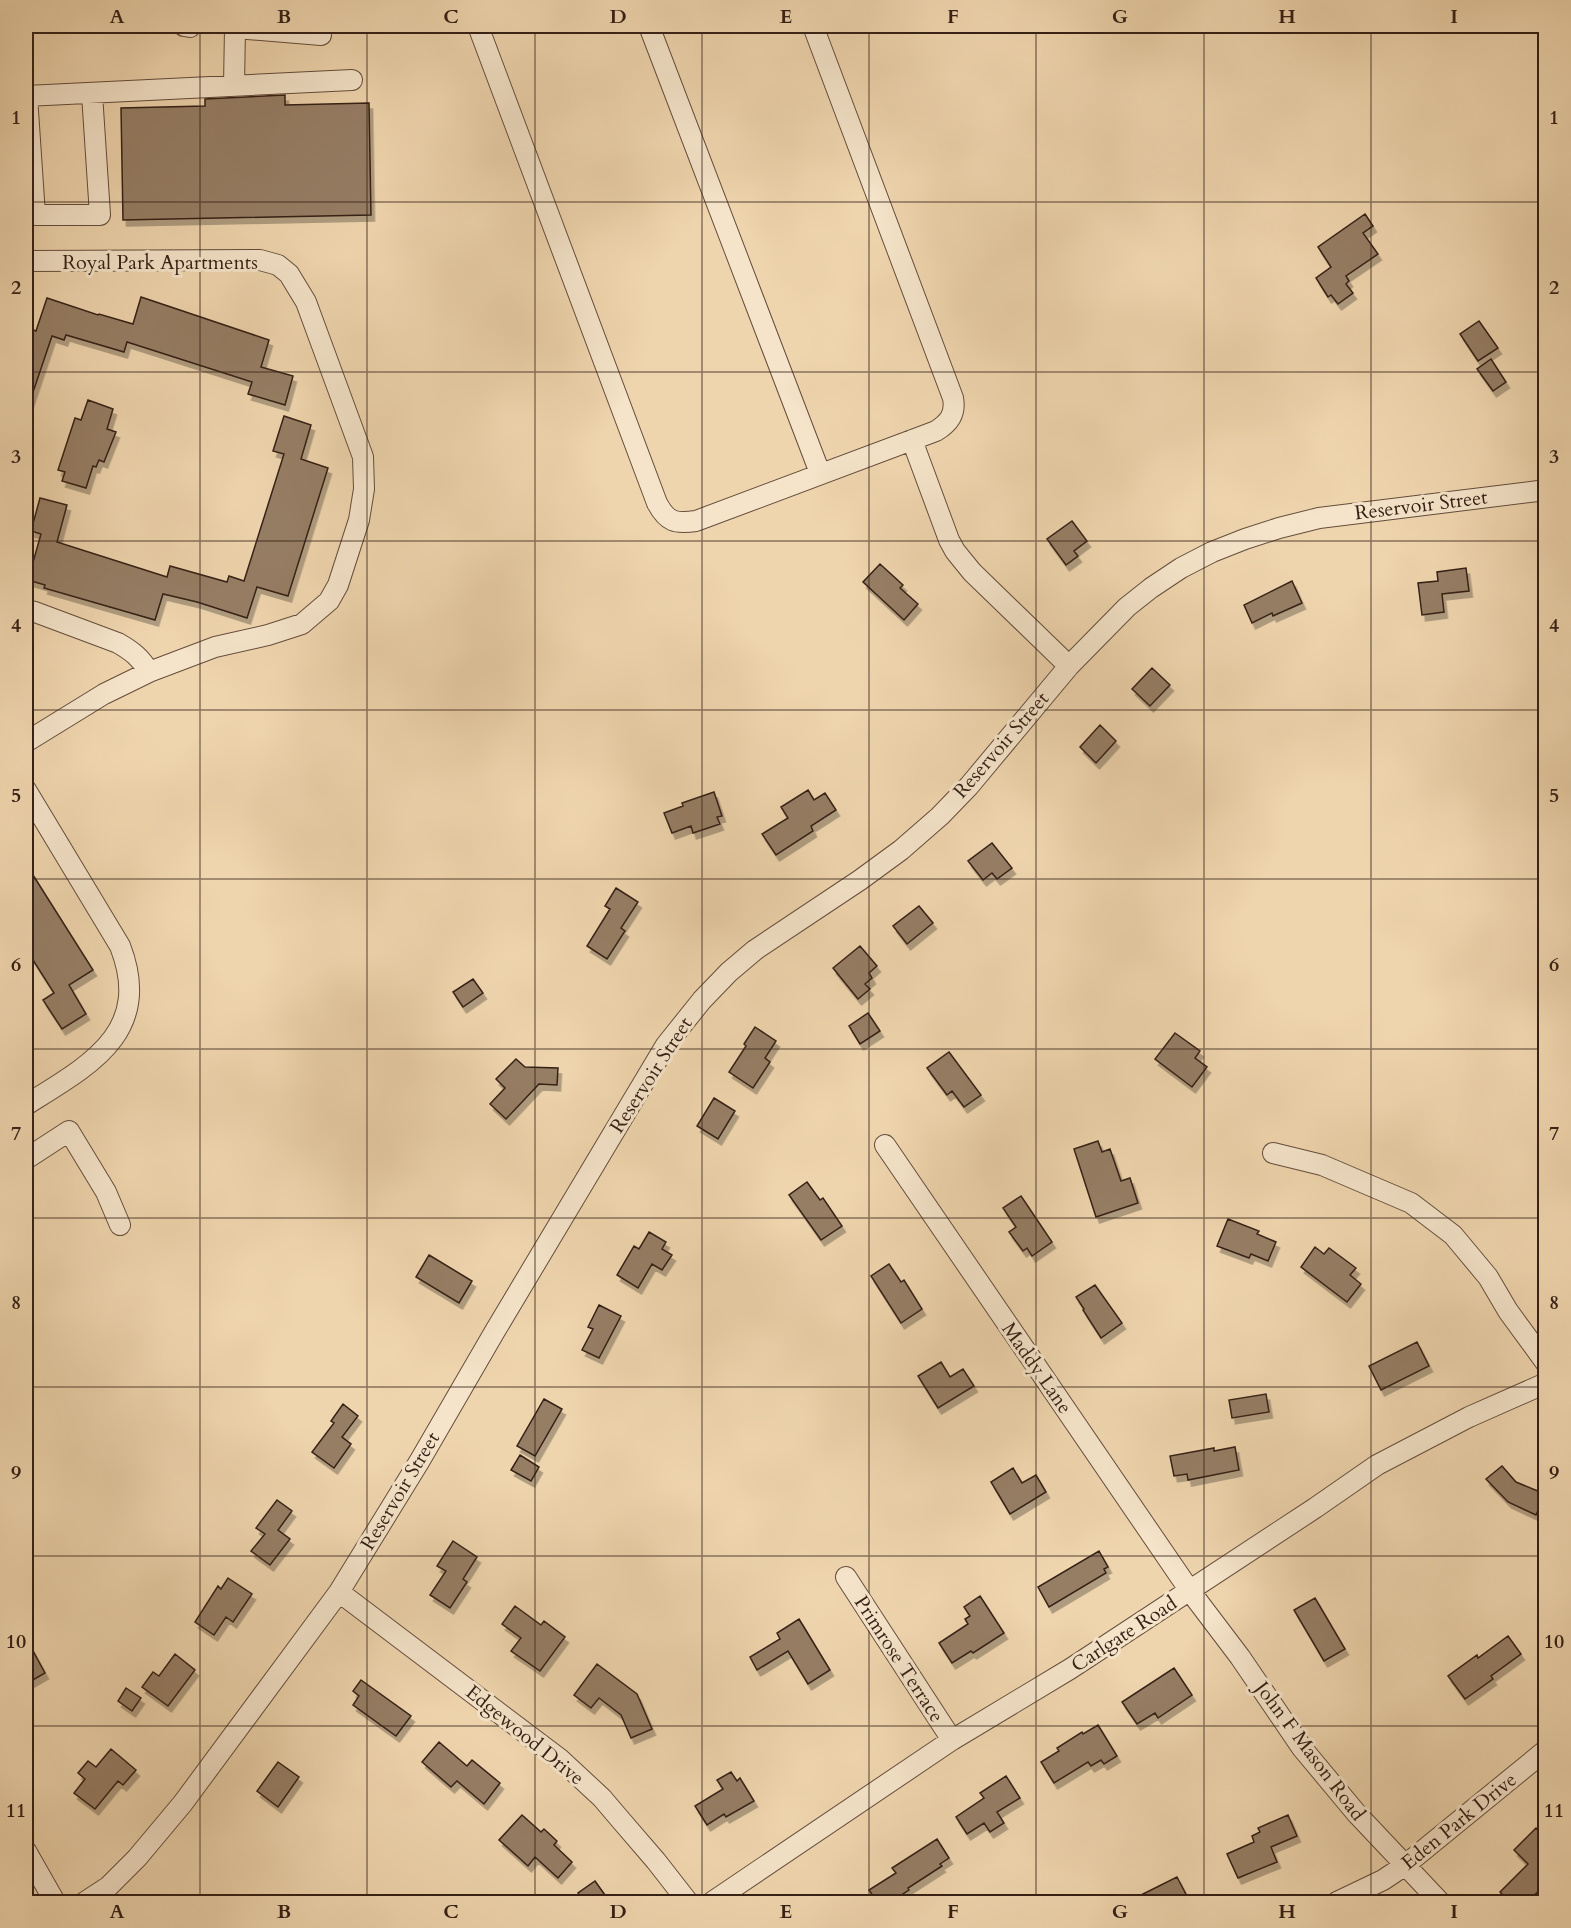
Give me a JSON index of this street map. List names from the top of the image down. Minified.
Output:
{"streets":{"street":["Royal Park Apartments","Reservoir Street","Maddy Lane","Carlgate Road","Primrose Terrace","Edgewood Drive","John F Mason Road","Eden Park Drive"]},"crossings":[["Reservoir Street","Edgewood Drive"],["Maddy Lane","Carlgate Road"],["Maddy Lane","John F Mason Road"],["Carlgate Road","Primrose Terrace"],["Carlgate Road","John F Mason Road"],["John F Mason Road","Eden Park Drive"]],"grid":{"columns":["A","B","C","D","E","F","G","H","I"],"rows":["1","2","3","4","5","6","7","8","9","10","11"]}}
